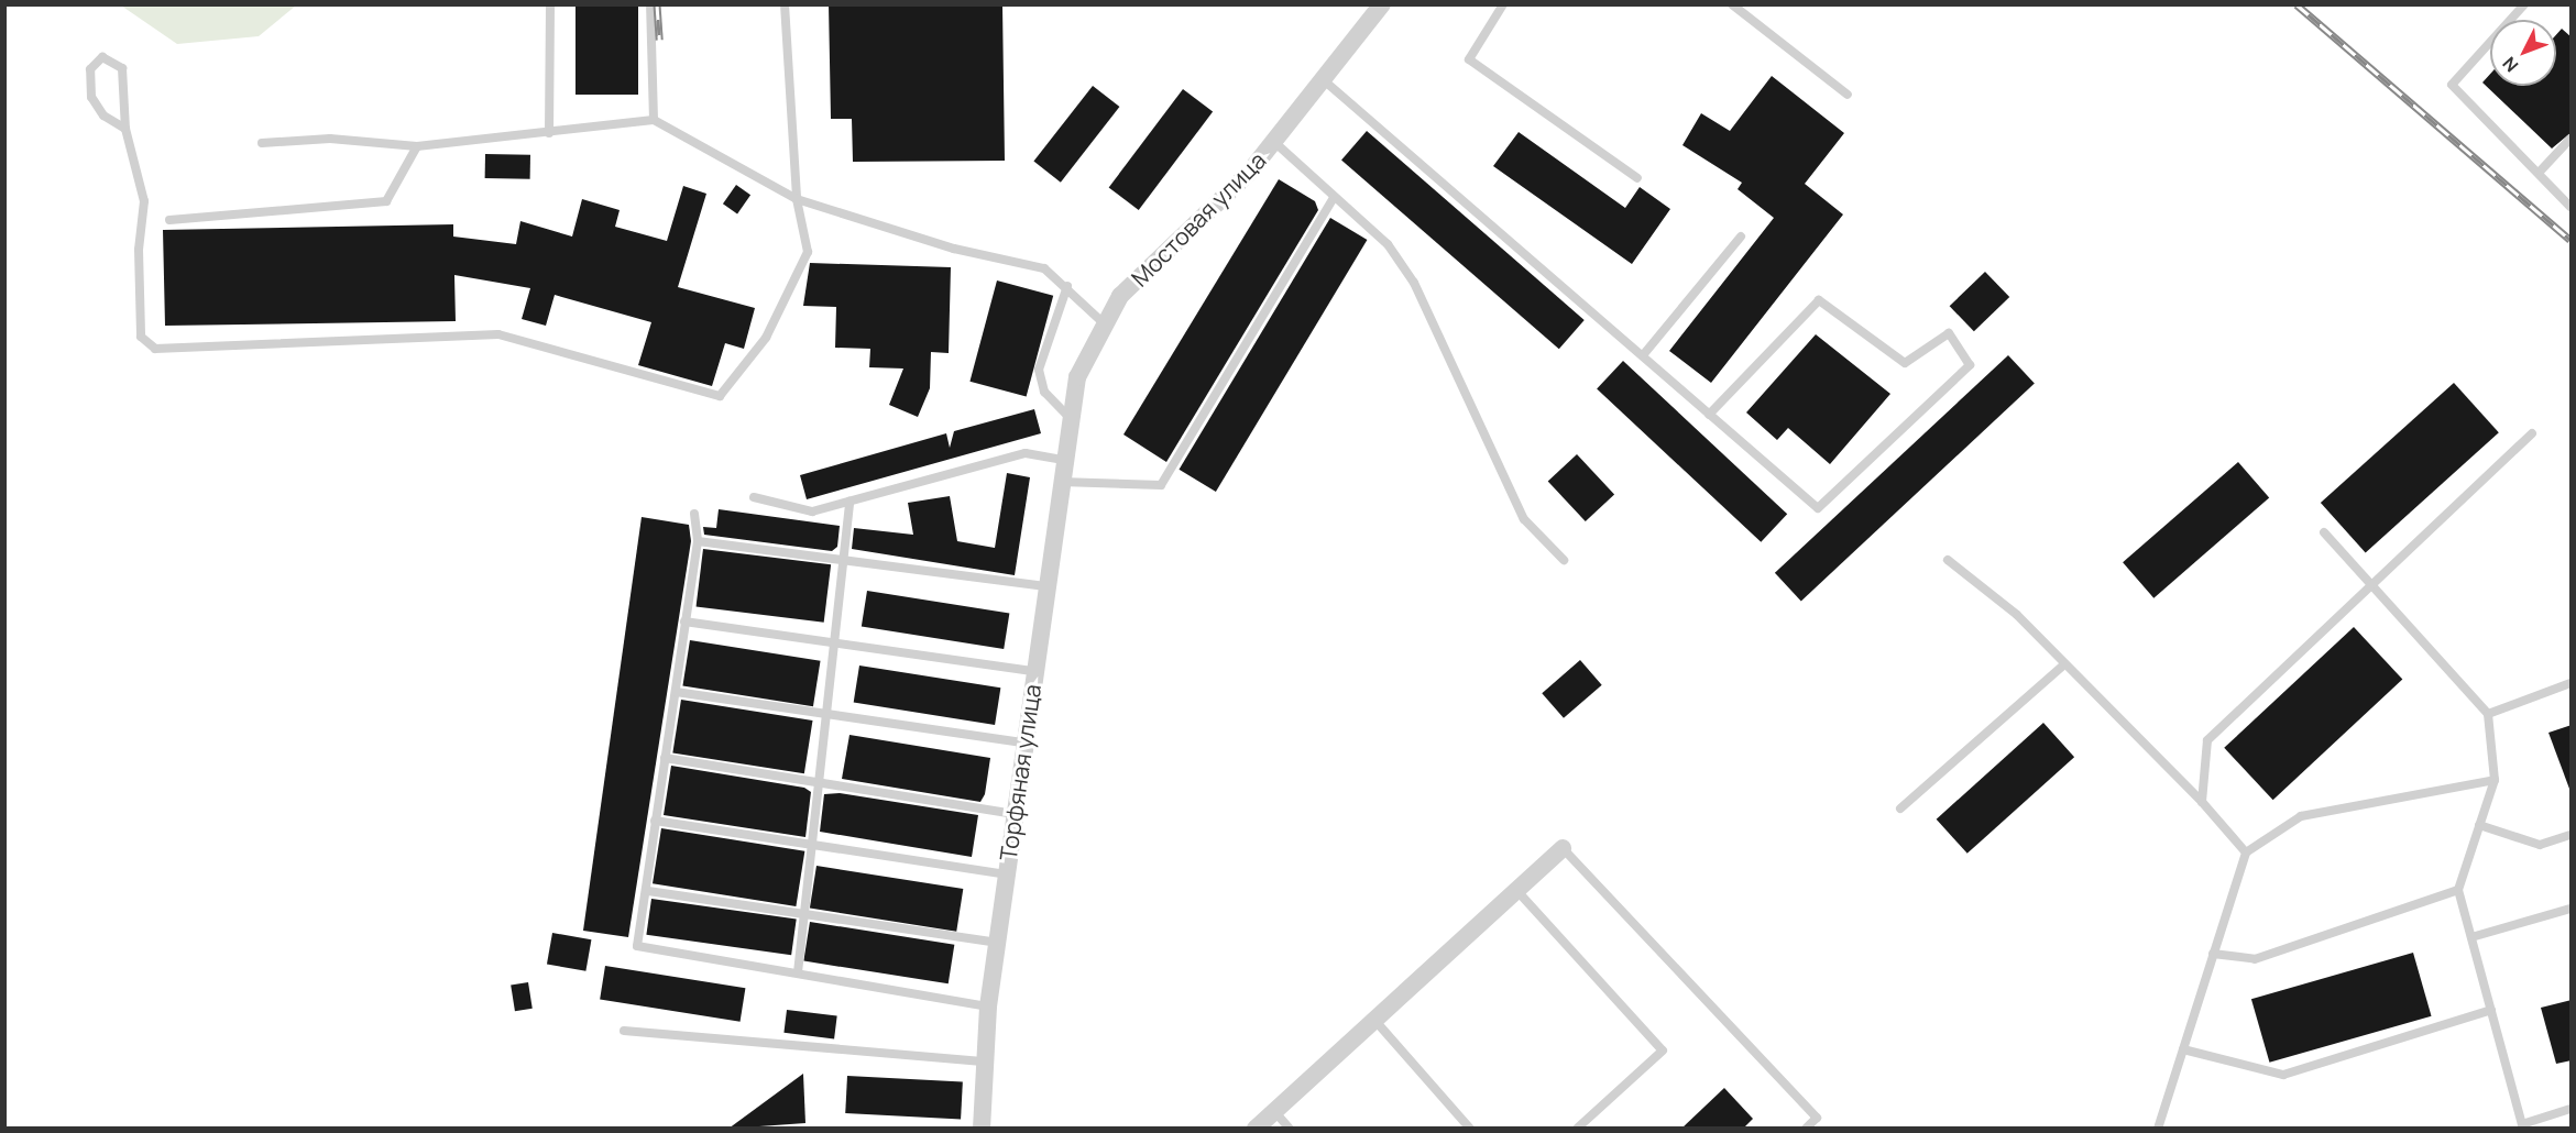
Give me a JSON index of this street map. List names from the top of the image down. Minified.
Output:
{"streets":{"street":["Мостовая улица","Торфяная улица"]},"crossings":[["Мостовая улица","Торфяная улица"]],"north":"bottom left"}
